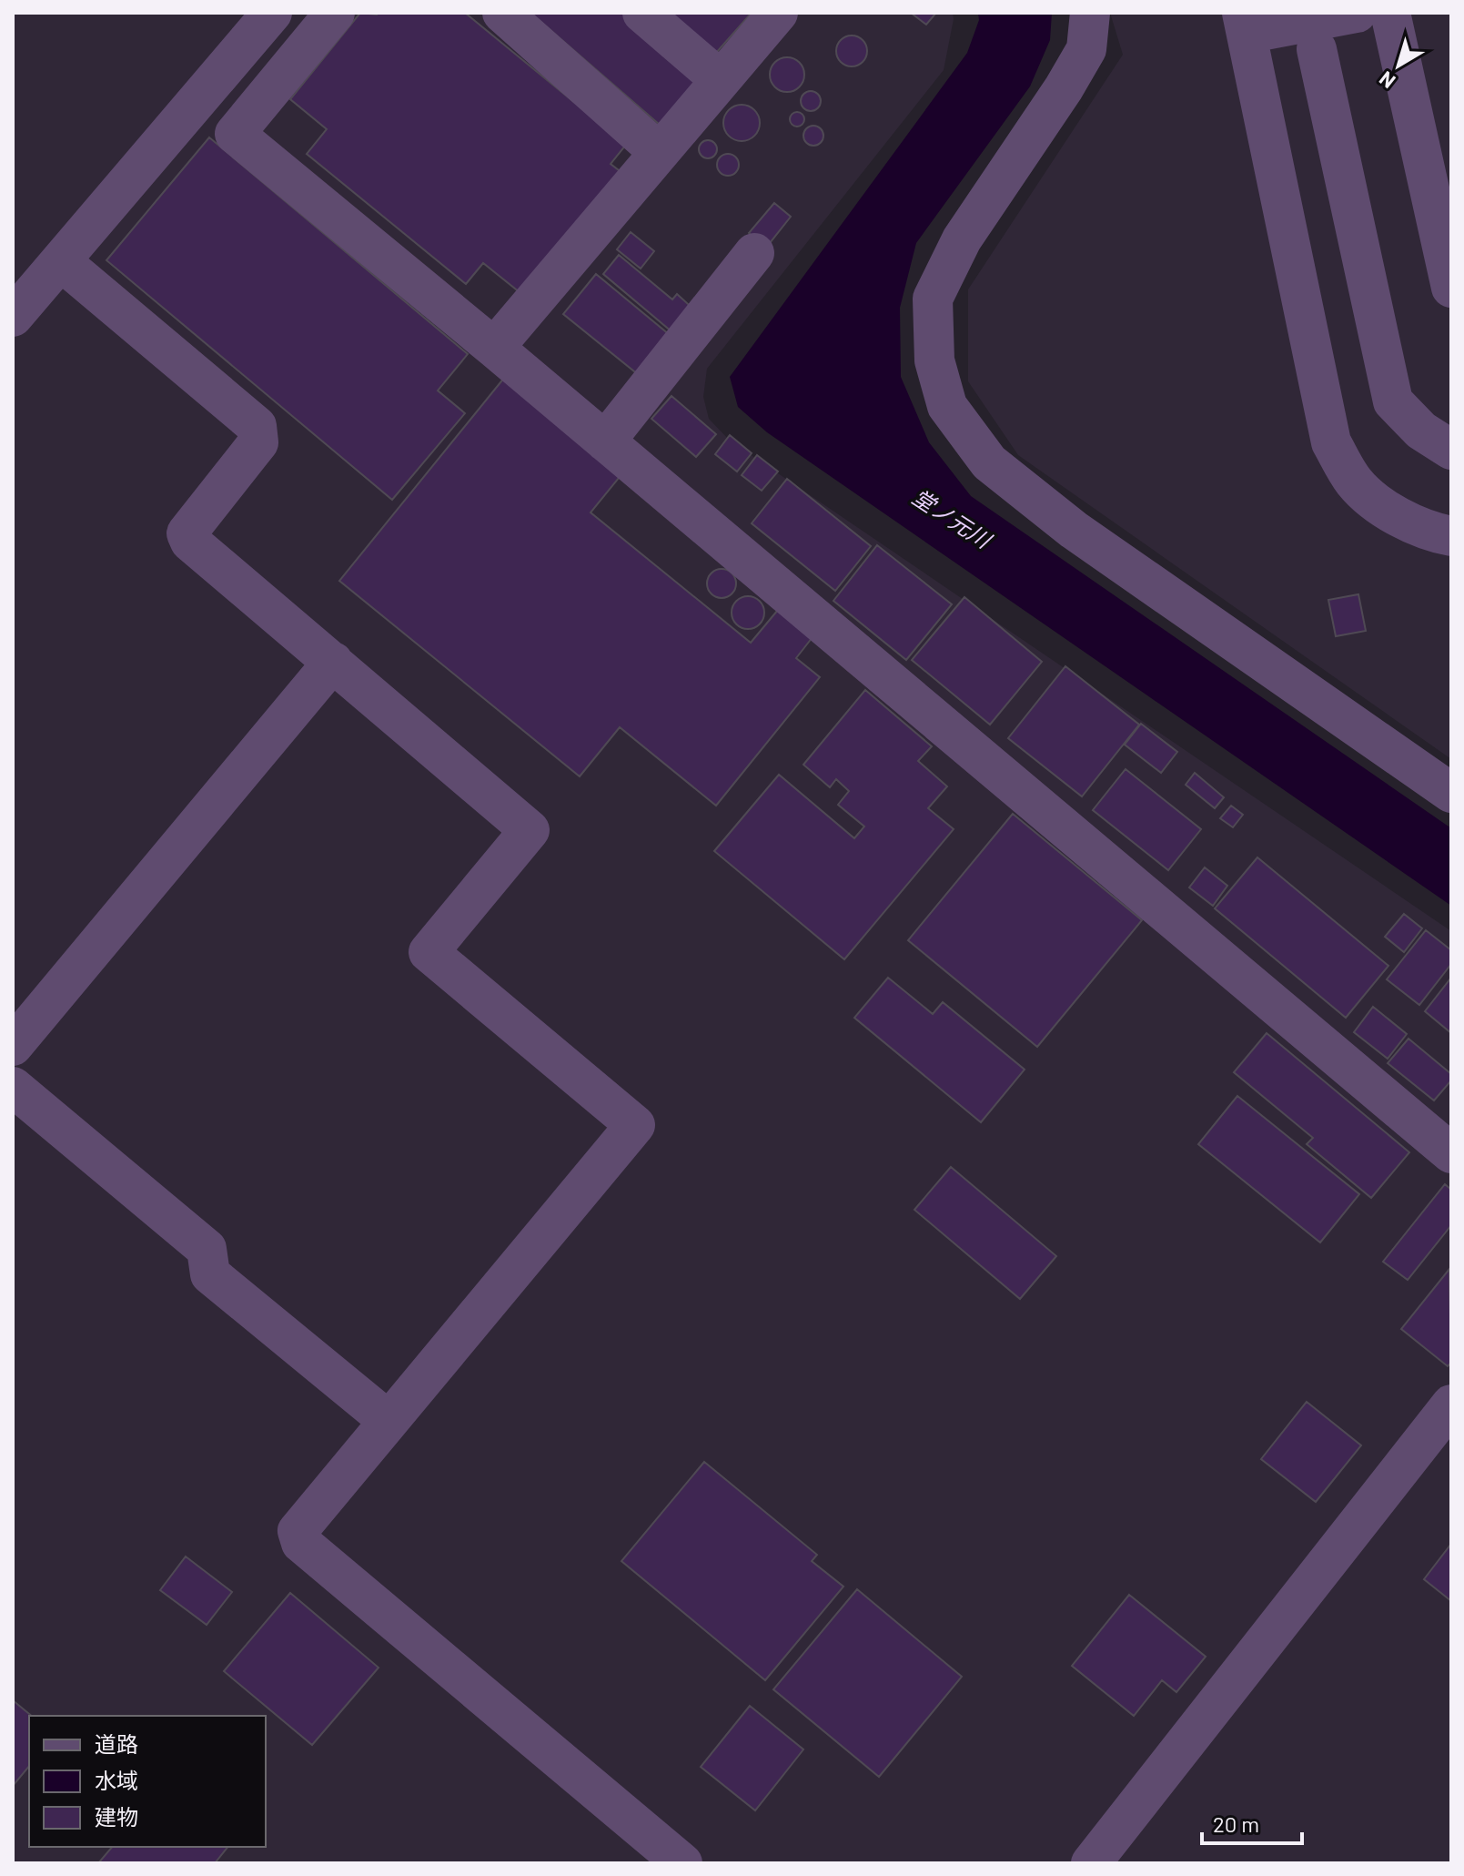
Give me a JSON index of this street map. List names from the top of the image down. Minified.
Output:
{"water":["堂ノ元川"],"legend":["道路","水域","建物"],"scale_bar":"20 m","north":"bottom left"}
